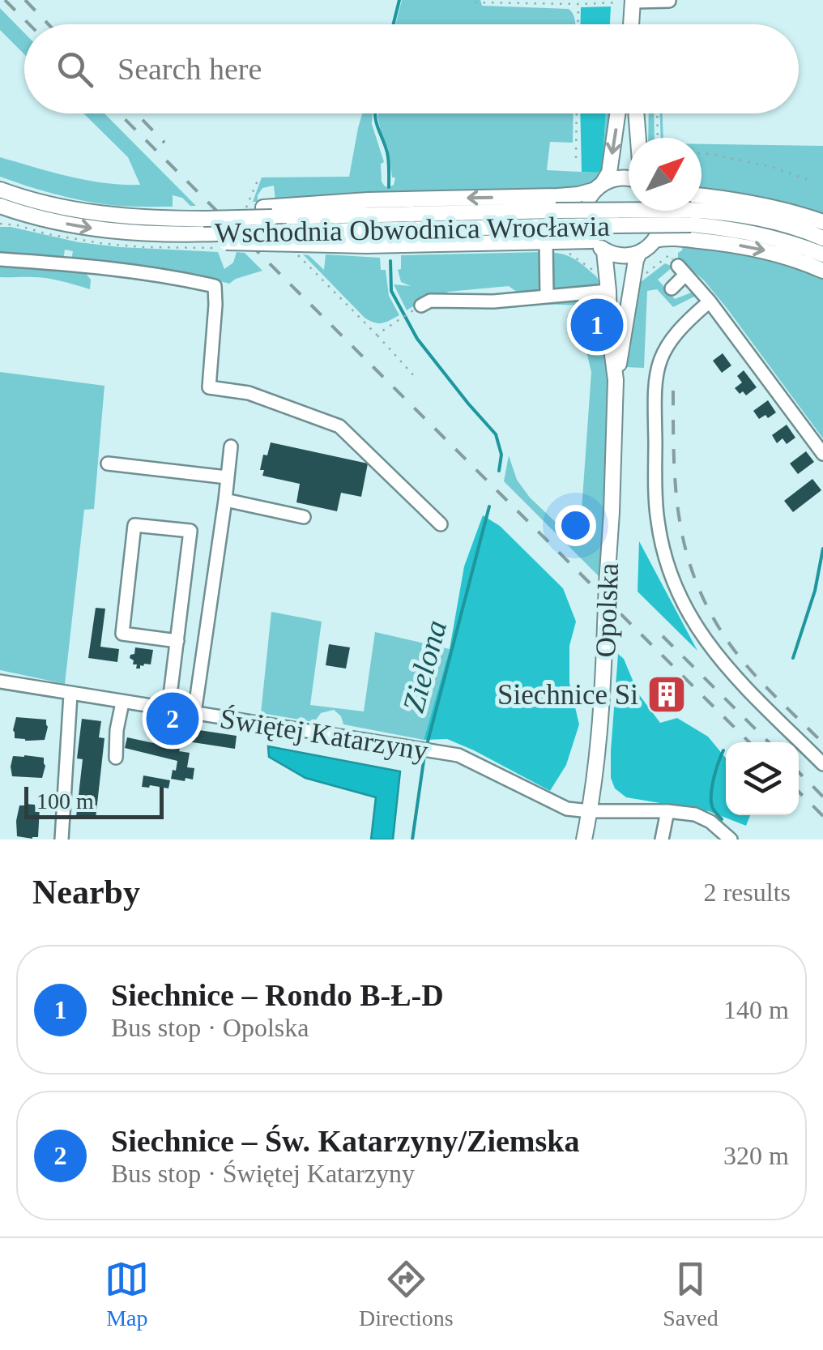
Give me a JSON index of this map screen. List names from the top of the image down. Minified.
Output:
{"streets":{"main road":["Wschodnia Obwodnica Wrocławia","Opolska"],"street":["Świętej Katarzyny"]},"crossings":[["Opolska","Świętej Katarzyny"]],"water":["Zielona"],"places":{"building":["Siechnice Si"]},"scale_bar":"100 m","north":"top right","page":{"search":"Search here","pins":["1","2"],"scale":"100 m","heading":["Nearby","2 results"],"list":[{"mark":"1","name":"Siechnice – Rondo B-Ł-D","note":"Bus stop · Opolska","value":"140 m"},{"mark":"2","name":"Siechnice – Św. Katarzyny/Ziemska","note":"Bus stop · Świętej Katarzyny","value":"320 m"}],"nav":["Map","Directions","Saved"]}}
